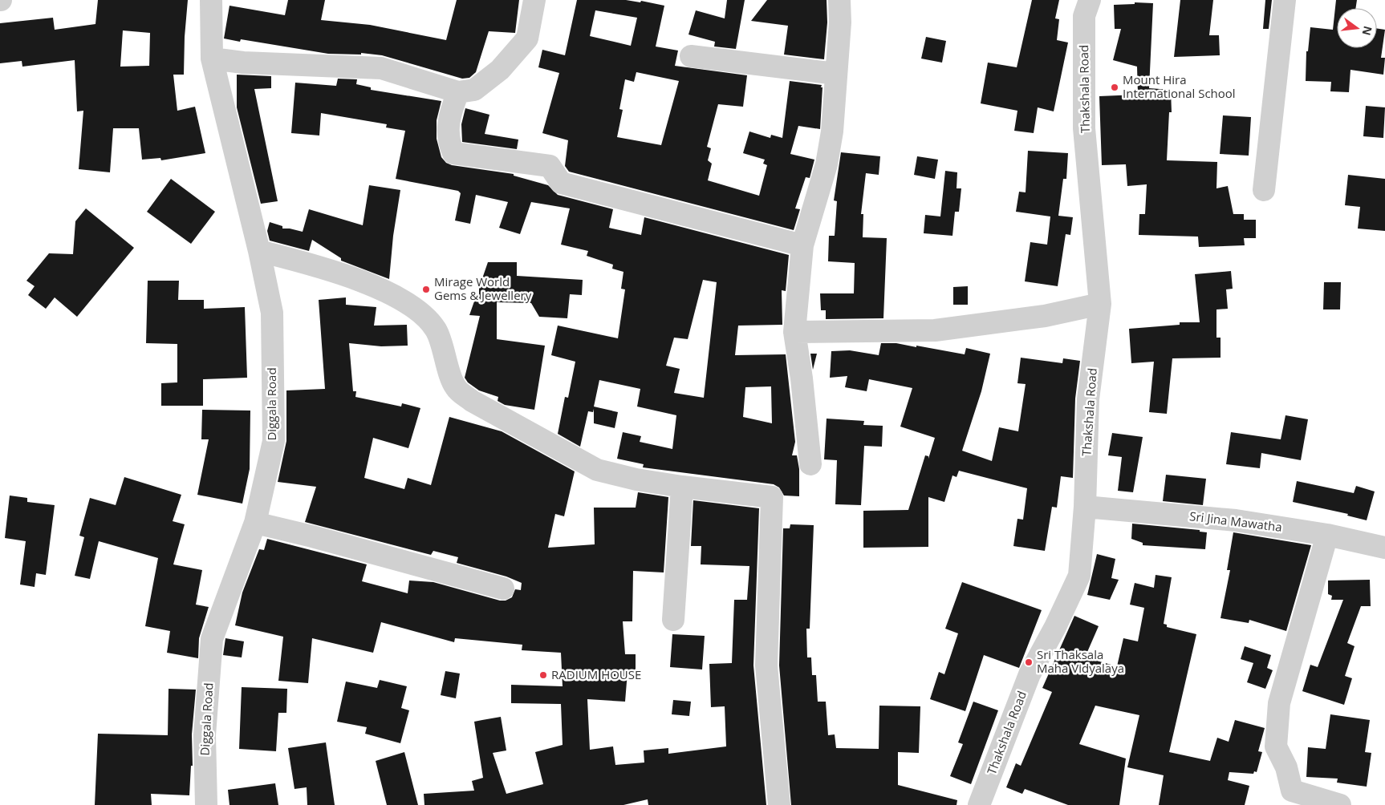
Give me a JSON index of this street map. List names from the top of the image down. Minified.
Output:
{"streets":{"street":["Thakshala Road","Diggala Road","Sri Jina Mawatha"]},"crossings":[["Thakshala Road","Sri Jina Mawatha"]],"places":["Mount Hira International School","Mirage World Gems & Jewellery","Sri Thaksala Maha Vidyalaya","RADIUM HOUSE"],"north":"right"}
